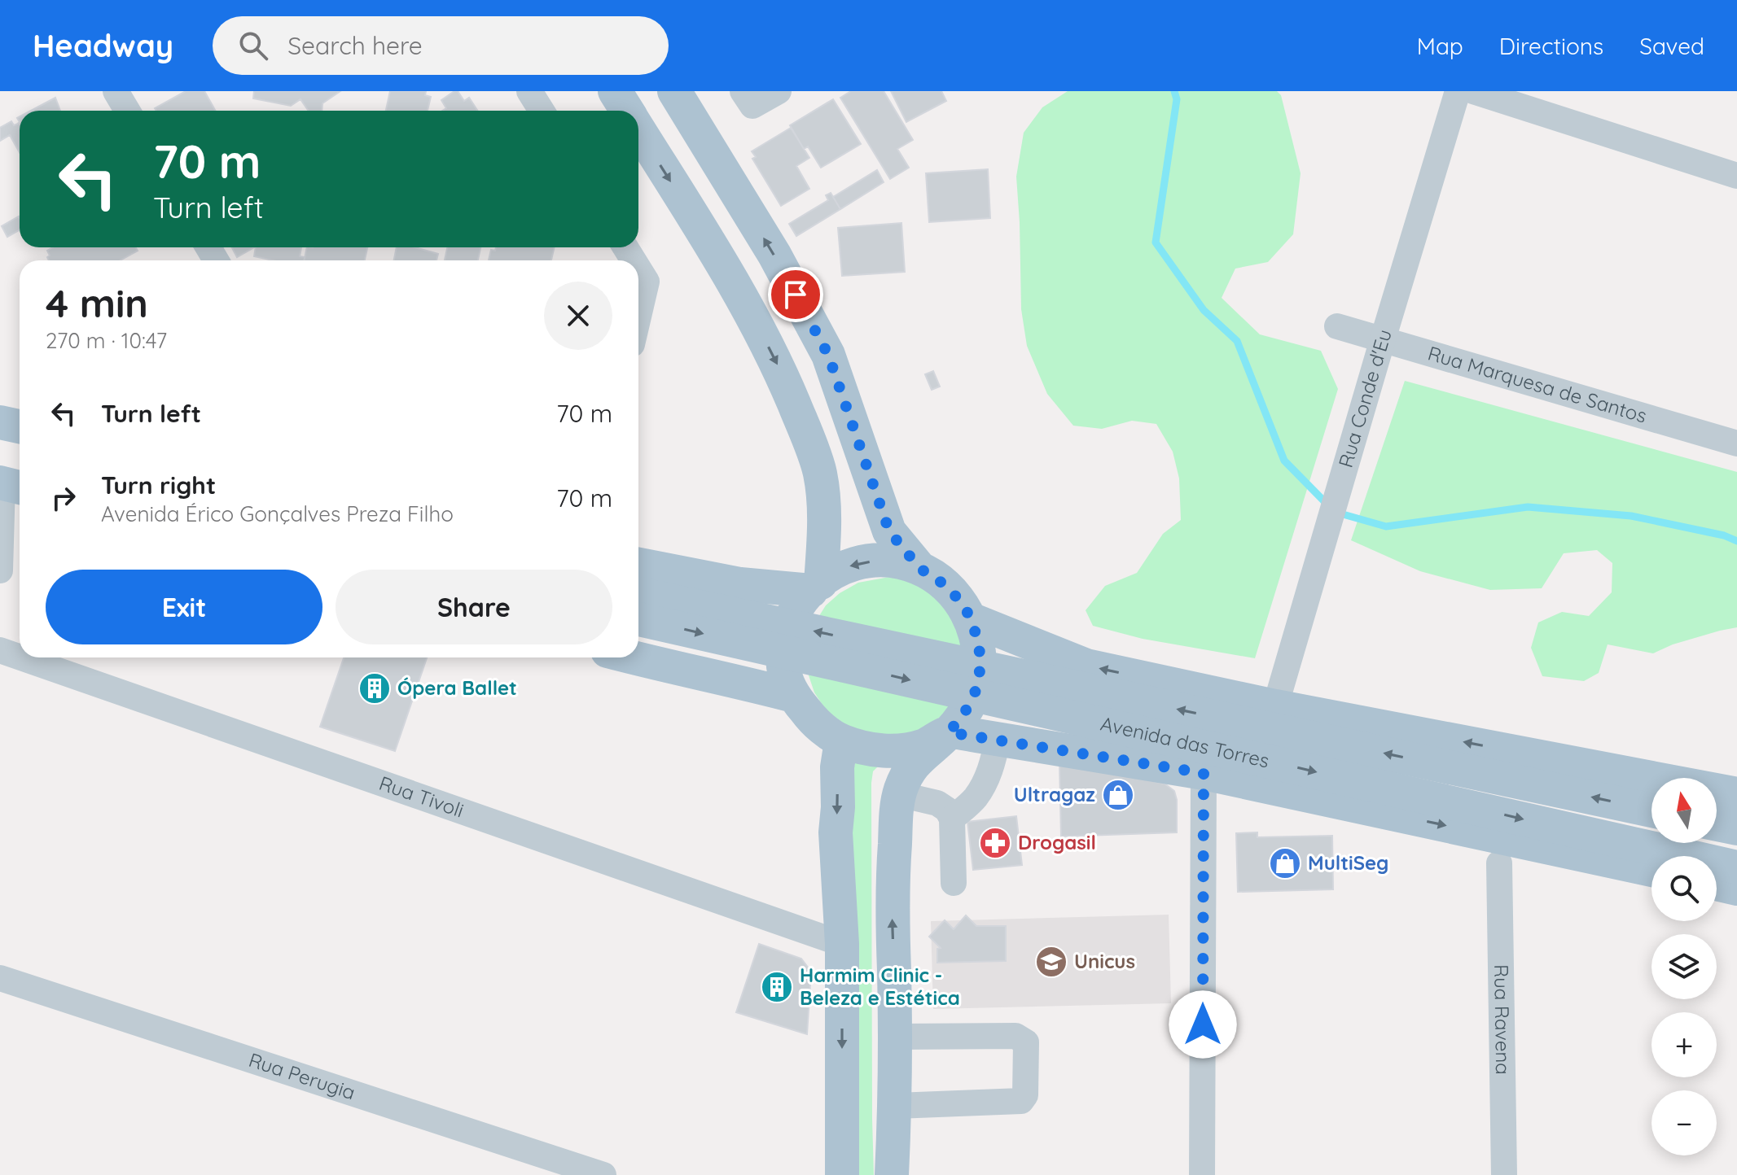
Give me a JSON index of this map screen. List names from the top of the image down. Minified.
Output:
{"streets":{"main road":["Avenida das Torres"],"street":["Rua Marquesa de Santos","Rua Conde d'Eu","Rua Tivoli","Rua Ravena","Rua Perugia"]},"crossings":[["Rua Marquesa de Santos","Rua Conde d'Eu"]],"places":{"building":["Ópera Ballet","Harmim Clinic - Beleza e Estética"],"shop":["Ultragaz","MultiSeg"],"pharmacy":["Drogasil"],"school or university":["Unicus"]},"north":"top","page":{"header":"Headway","search":"Search here","nav":["Map","Directions","Saved"],"turn":["70 m","Turn left"],"heading":["4 min","270 m · 10:47"],"list":[{"name":"Turn left","value":"70 m"},{"name":"Turn right","note":"Avenida Érico Gonçalves Preza Filho","value":"70 m"}],"buttons":["Exit","Share"],"map_buttons":["+","−"]}}
